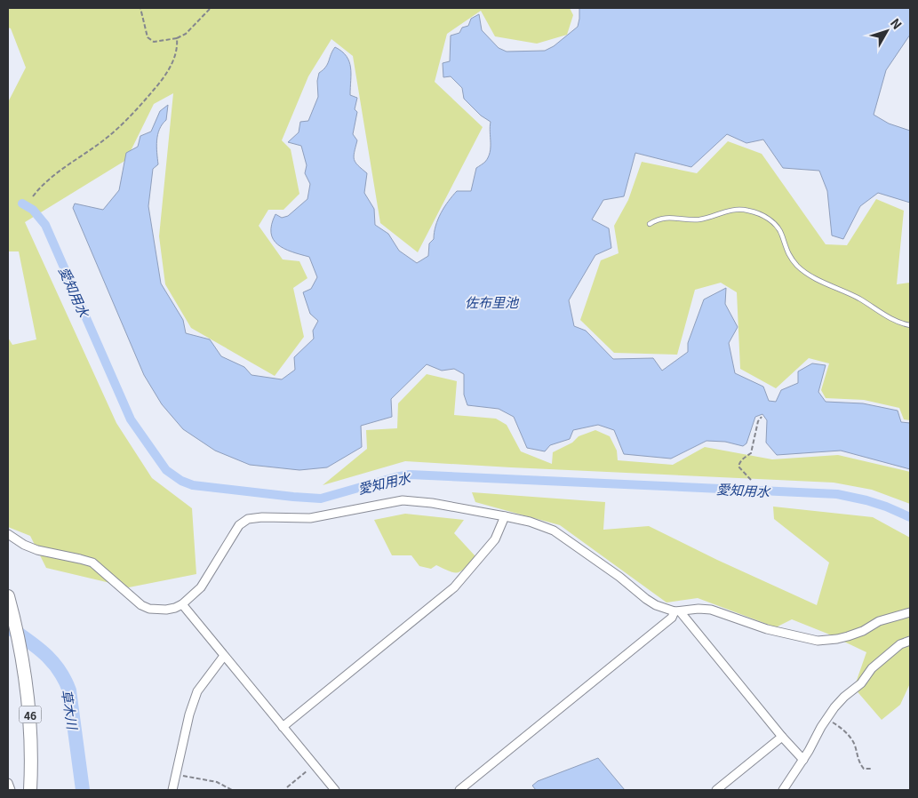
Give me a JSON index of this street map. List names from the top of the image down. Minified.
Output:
{"streets":{"main road":["46"]},"water":["愛知用水","佐布里池","草木川"],"north":"top right"}
